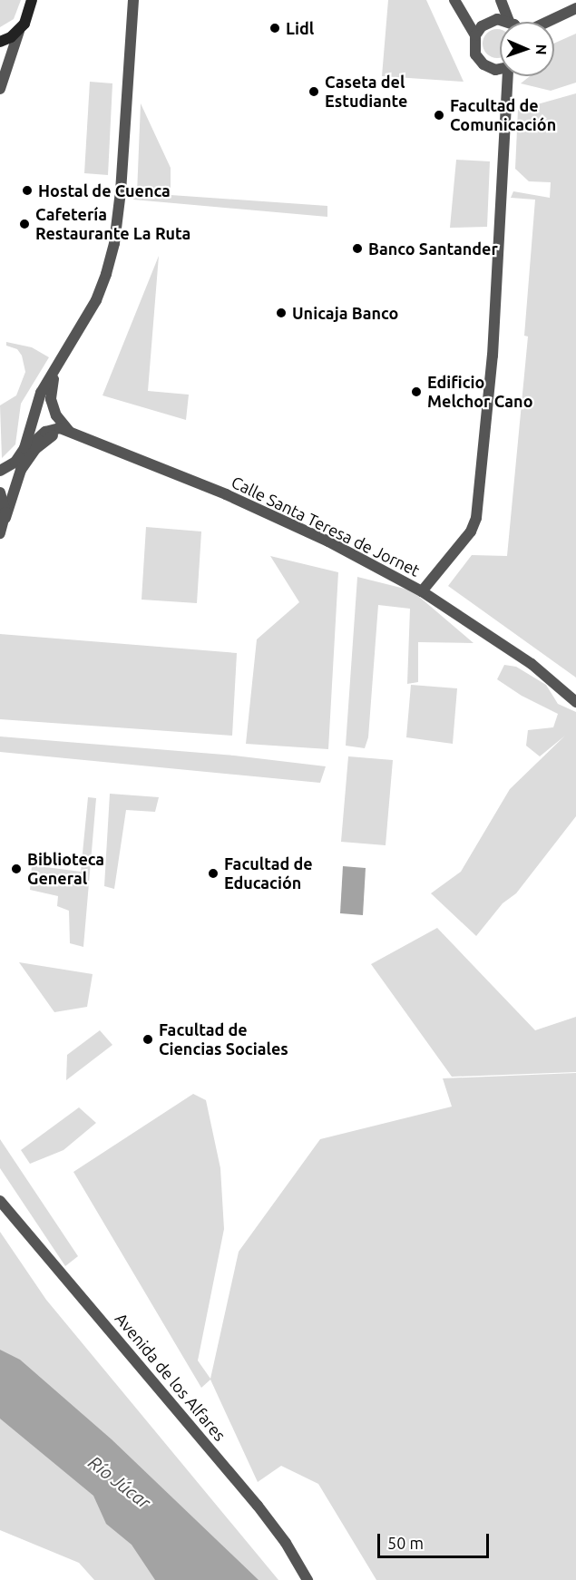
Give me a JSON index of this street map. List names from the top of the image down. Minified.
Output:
{"streets":{"street":["Calle Santa Teresa de Jornet","Avenida de los Alfares"]},"water":["Río Júcar"],"places":["Lidl","Caseta del Estudiante","Facultad de Comunicación","Hostal de Cuenca","Cafetería Restaurante La Ruta","Banco Santander","Unicaja Banco","Edificio Melchor Cano","Biblioteca General","Facultad de Educación","Facultad de Ciencias Sociales"],"scale_bar":"50 m","north":"right"}
